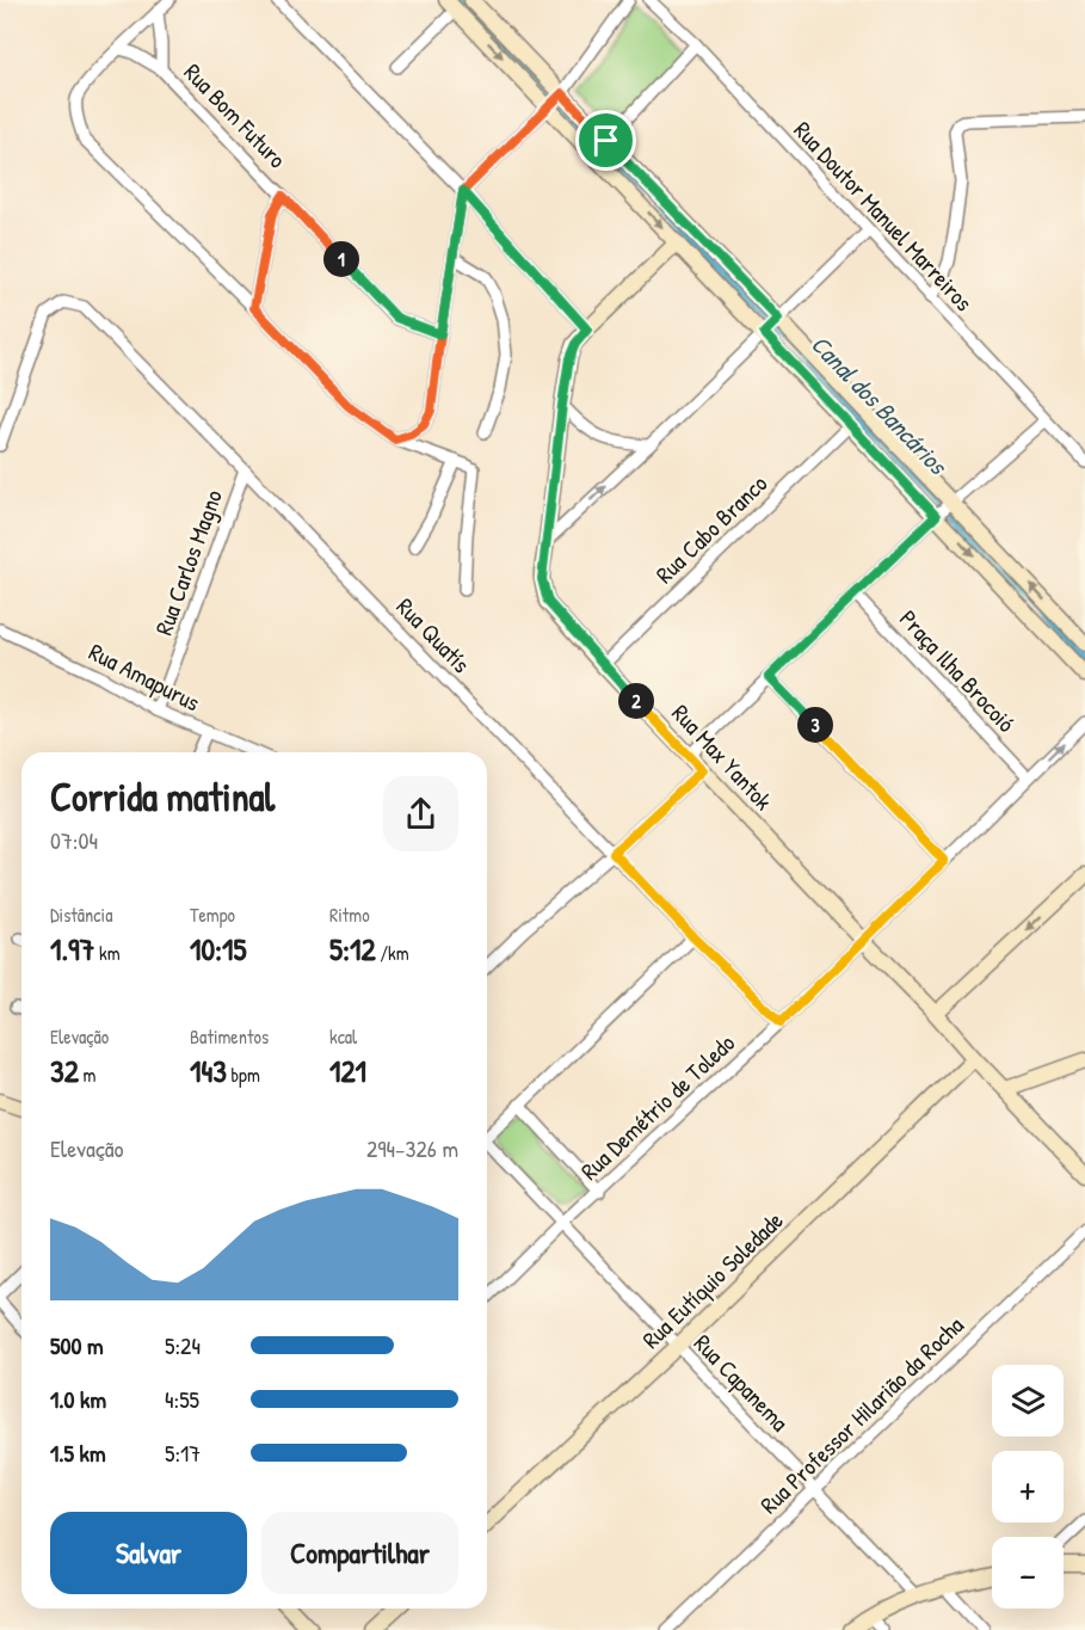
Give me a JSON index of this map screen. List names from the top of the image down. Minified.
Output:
{"streets":{"street":["Rua Bom Futuro","Rua Doutor Manuel Marreiros","Rua Cabo Branco","Rua Carlos Magno","Rua Quatís","Praça Ilha Brocoió","Rua Amapurus","Rua Max Yantok","Rua Demétrio de Toledo","Rua Eutíquio Soledade","Rua Capanema","Rua Professor Hilarião da Rocha"]},"crossings":[["Rua Cabo Branco","Rua Max Yantok"],["Rua Carlos Magno","Rua Quatís"],["Rua Carlos Magno","Rua Amapurus"],["Rua Quatís","Rua Demétrio de Toledo"],["Praça Ilha Brocoió","Rua Demétrio de Toledo"],["Rua Max Yantok","Rua Demétrio de Toledo"],["Rua Max Yantok","Rua Eutíquio Soledade"],["Rua Demétrio de Toledo","Rua Capanema"],["Rua Eutíquio Soledade","Rua Capanema"],["Rua Capanema","Rua Professor Hilarião da Rocha"]],"water":["Canal dos Bancários"],"page":{"pins":["1","2","3"],"heading":["Corrida matinal","07:04"],"stats":[["Distância","1.97 km"],["Tempo","10:15"],["Ritmo","5:12 /km"],["Elevação","32 m"],["Batimentos","143 bpm"],["kcal","121"]],"chart":["Elevação","294–326 m"],"list":[{"name":"500 m","note":"5:24"},{"name":"1.0 km","note":"4:55"},{"name":"1.5 km","note":"5:17"}],"map_buttons":["+","−"],"buttons":["Salvar","Compartilhar"]}}
